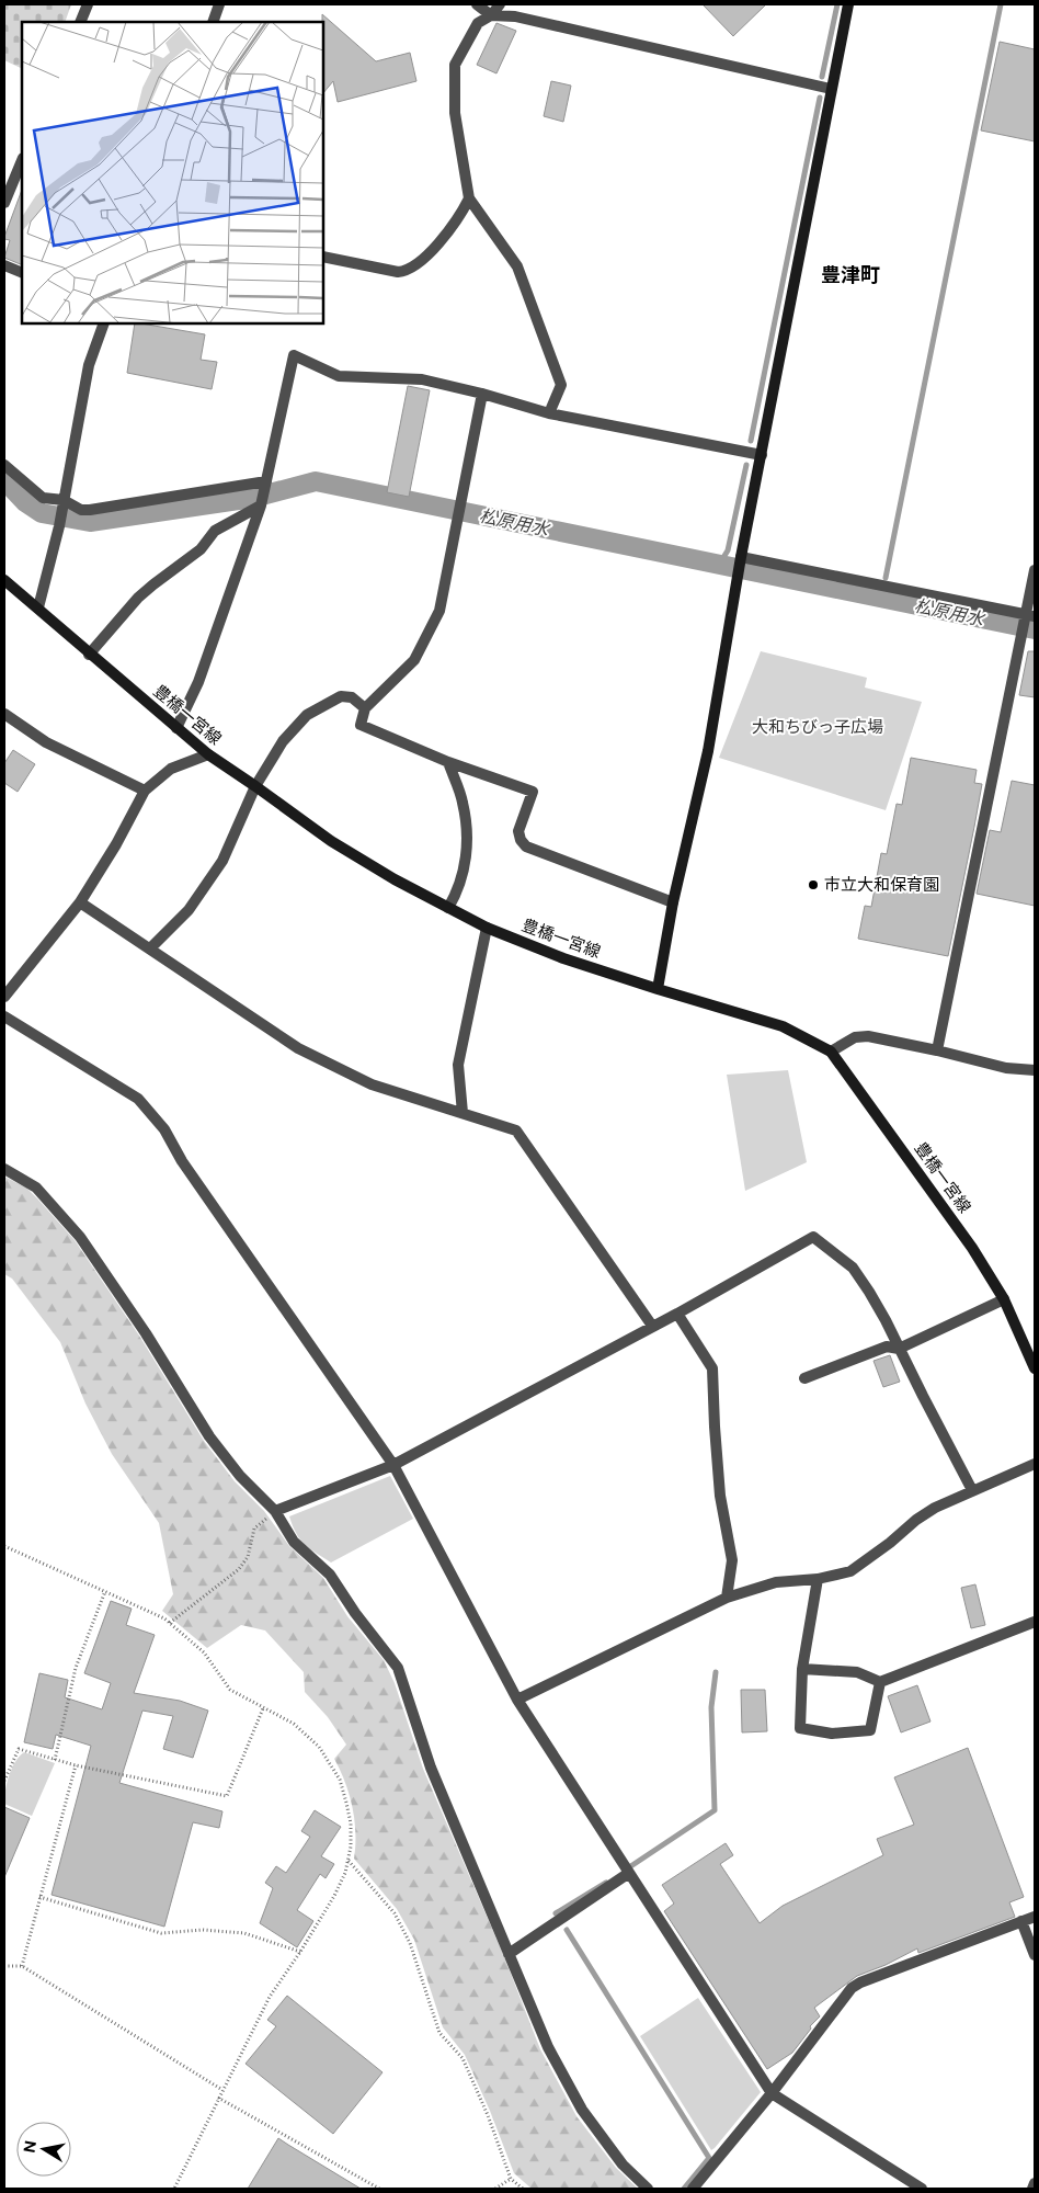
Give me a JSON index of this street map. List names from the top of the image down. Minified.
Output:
{"streets":{"main road":["豊橋一宮線"]},"districts":["豊津町"],"water":["松原用水"],"parks":["大和ちびっ子広場"],"places":["市立大和保育園"],"north":"left"}
